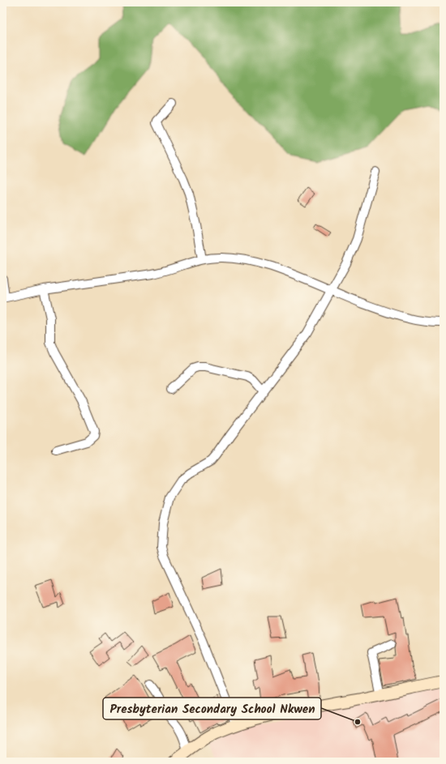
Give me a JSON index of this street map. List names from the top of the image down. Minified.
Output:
{"places":["Presbyterian Secondary School Nkwen"]}
